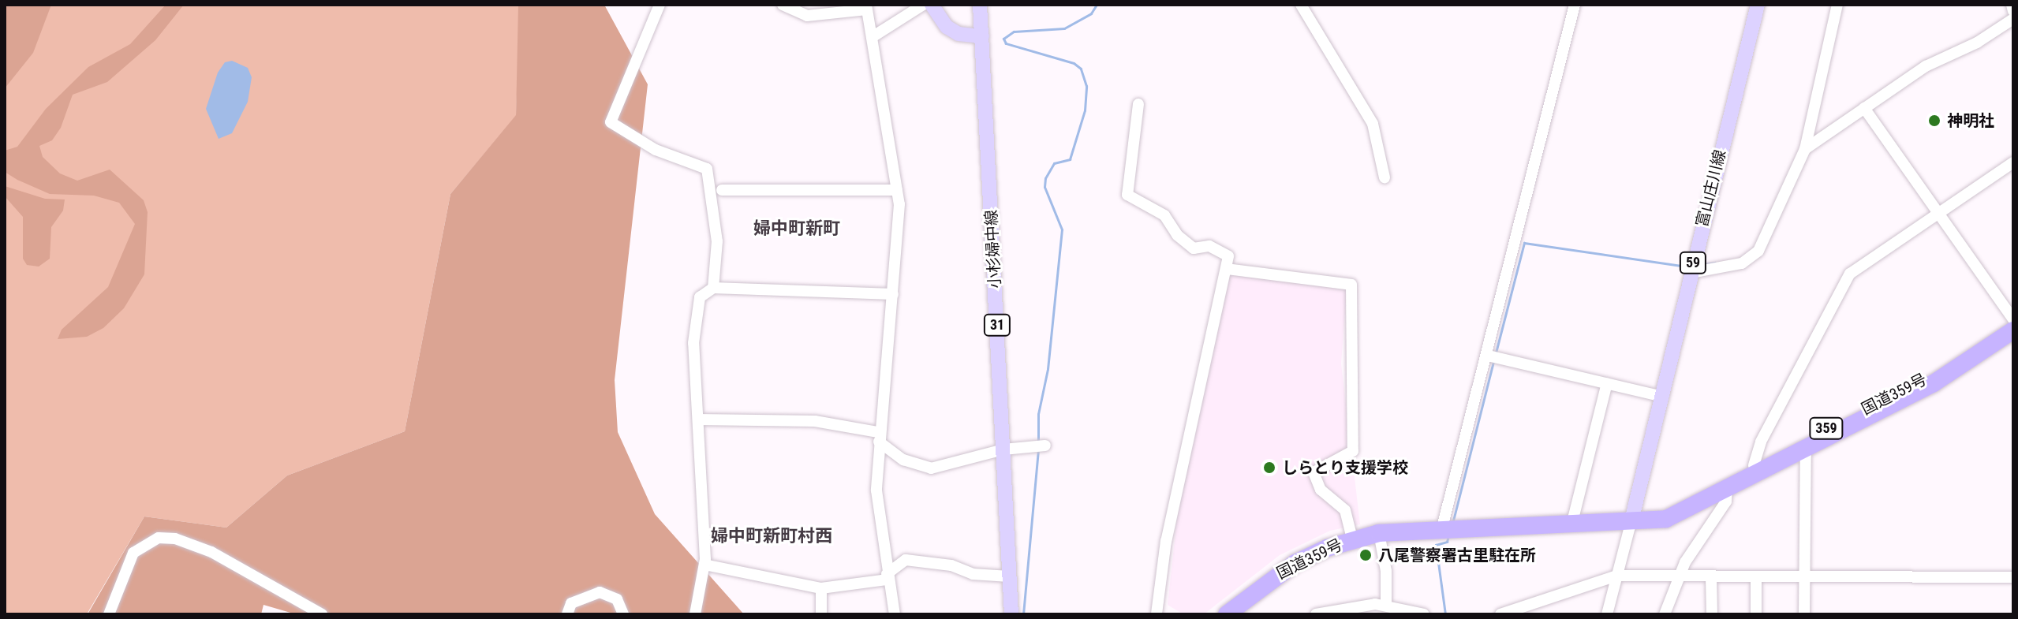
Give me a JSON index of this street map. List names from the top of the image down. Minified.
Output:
{"streets":{"highway":["国道359号","359"],"main road":["富山庄川線","小杉婦中線","59","31"]},"crossings":[["富山庄川線","国道359号"]],"districts":["婦中町新町","婦中町新町村西"],"places":["神明社","しらとり支援学校","八尾警察署古里駐在所"]}
